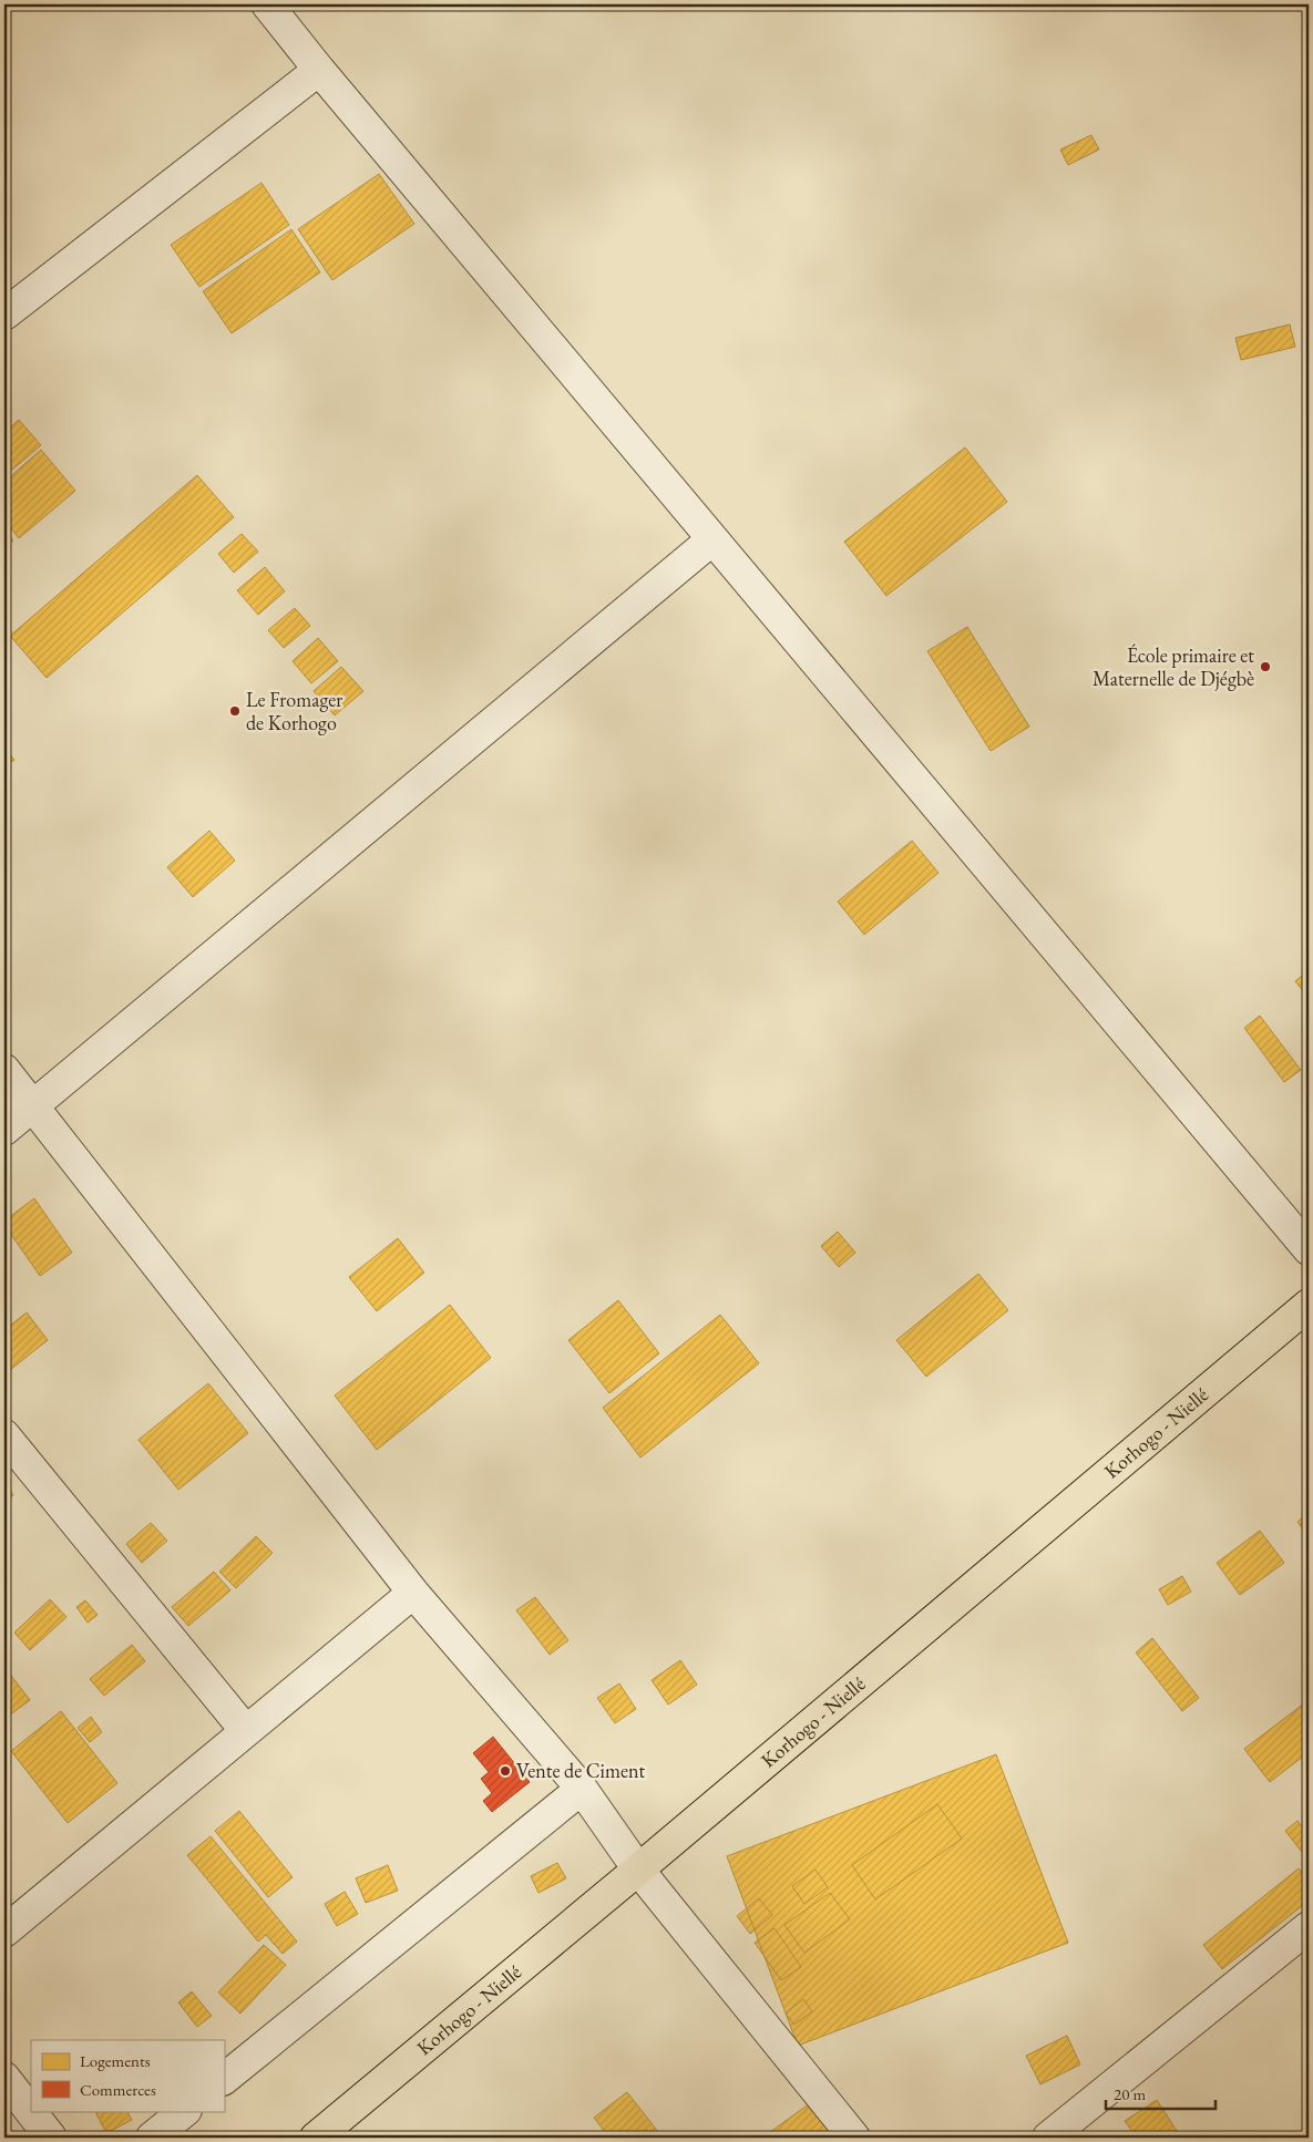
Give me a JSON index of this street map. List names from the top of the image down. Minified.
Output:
{"streets":{"main road":["Korhogo - Niellé"]},"places":["École primaire et Maternelle de Djégbè","Le Fromager de Korhogo","Vente de Ciment"],"legend":["Logements","Commerces"],"scale_bar":"20 m"}
